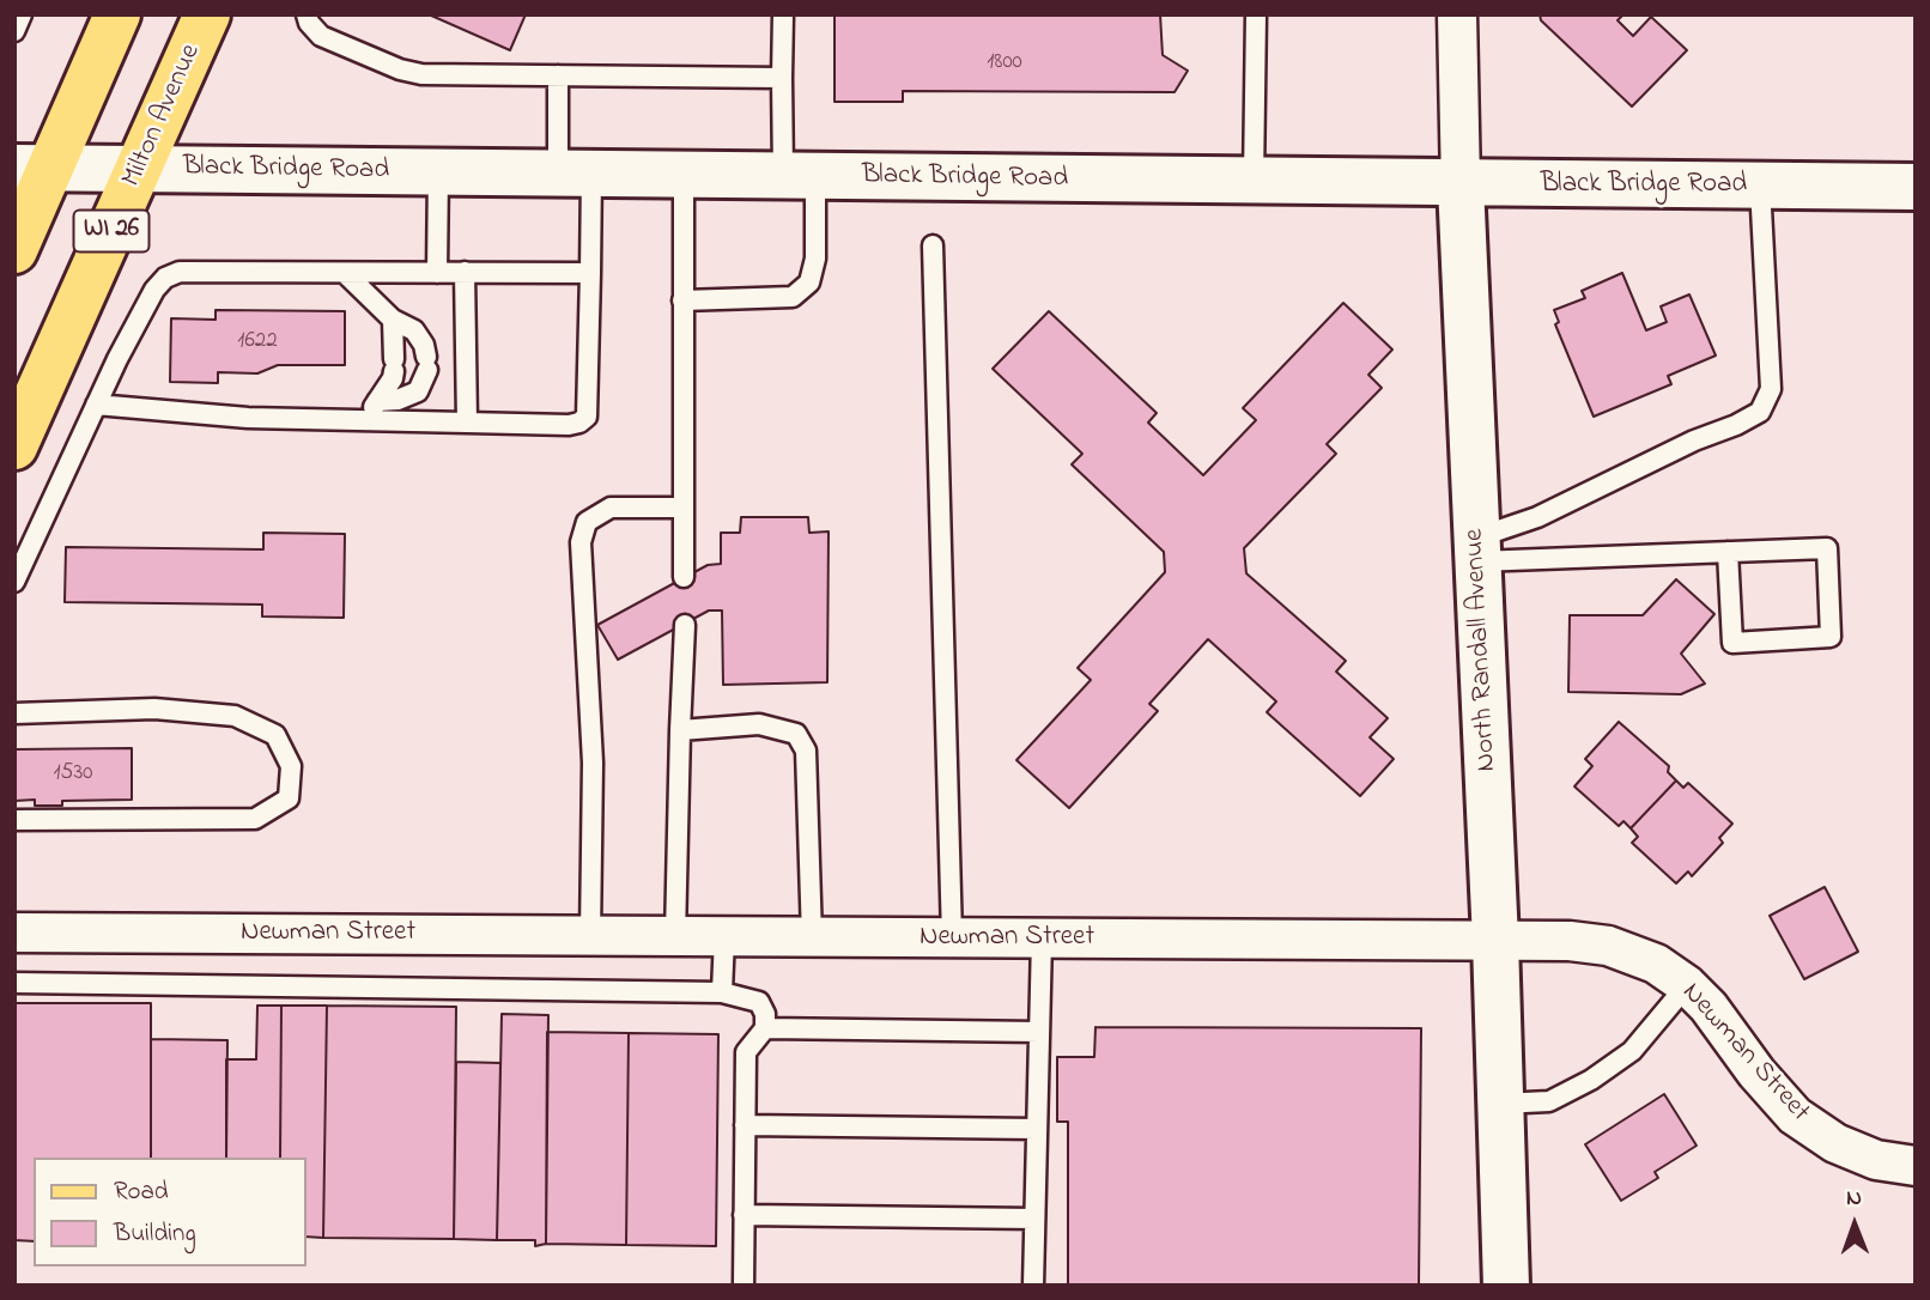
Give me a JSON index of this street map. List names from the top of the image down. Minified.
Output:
{"streets":{"main road":["Milton Avenue","WI 26"],"street":["Black Bridge Road","North Randall Avenue","Newman Street"]},"crossings":[["Milton Avenue","Black Bridge Road"],["Black Bridge Road","WI 26"],["Black Bridge Road","North Randall Avenue"],["North Randall Avenue","Newman Street"]],"house_numbers":["1800","1622","1530"],"legend":["Road","Building"],"north":"top"}
